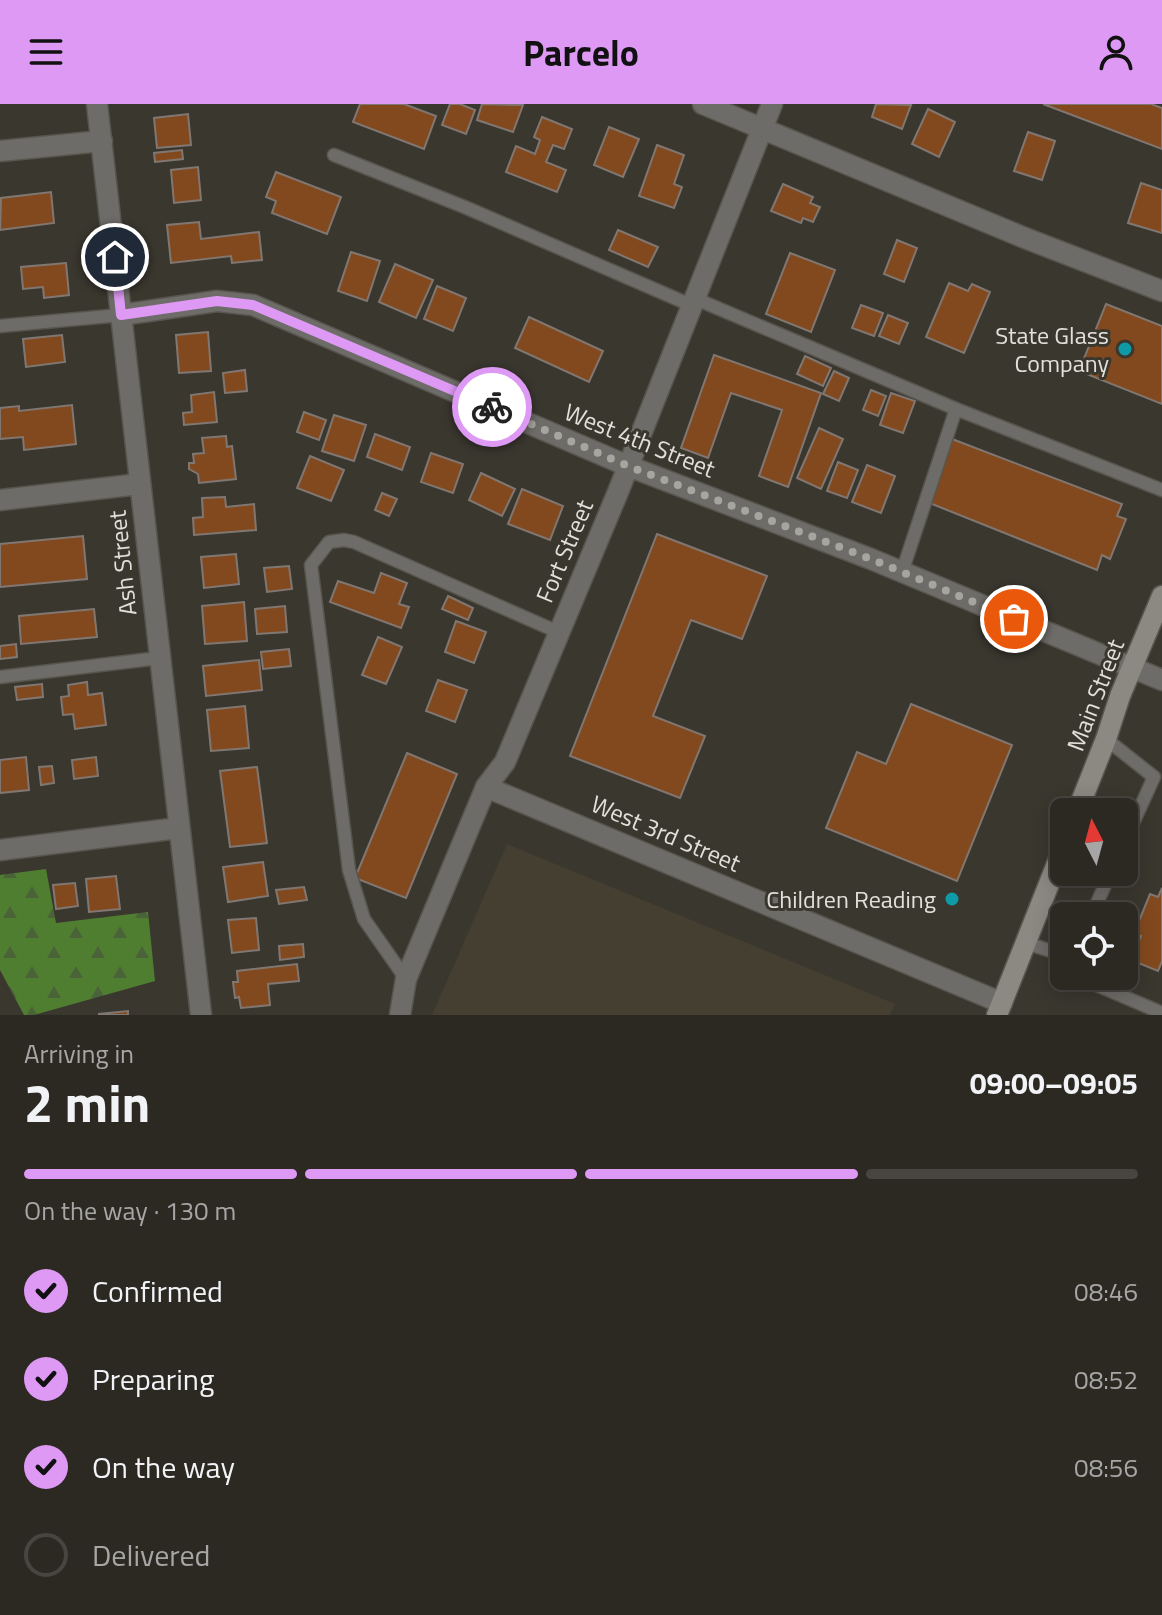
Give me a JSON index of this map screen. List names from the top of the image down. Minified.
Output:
{"streets":{"street":["West 4th Street","Fort Street","Ash Street","Main Street","West 3rd Street"]},"crossings":[["West 4th Street","Fort Street"],["West 4th Street","Ash Street"],["West 4th Street","Main Street"],["Fort Street","West 3rd Street"]],"places":["State Glass Company","Children Reading"],"north":"top","page":{"header":"Parcelo","heading":["2 min","Arriving in","09:00–09:05"],"bar":"On the way · 130 m","list":[["Confirmed","08:46"],["Preparing","08:52"],["On the way","08:56"],"Delivered"]}}
